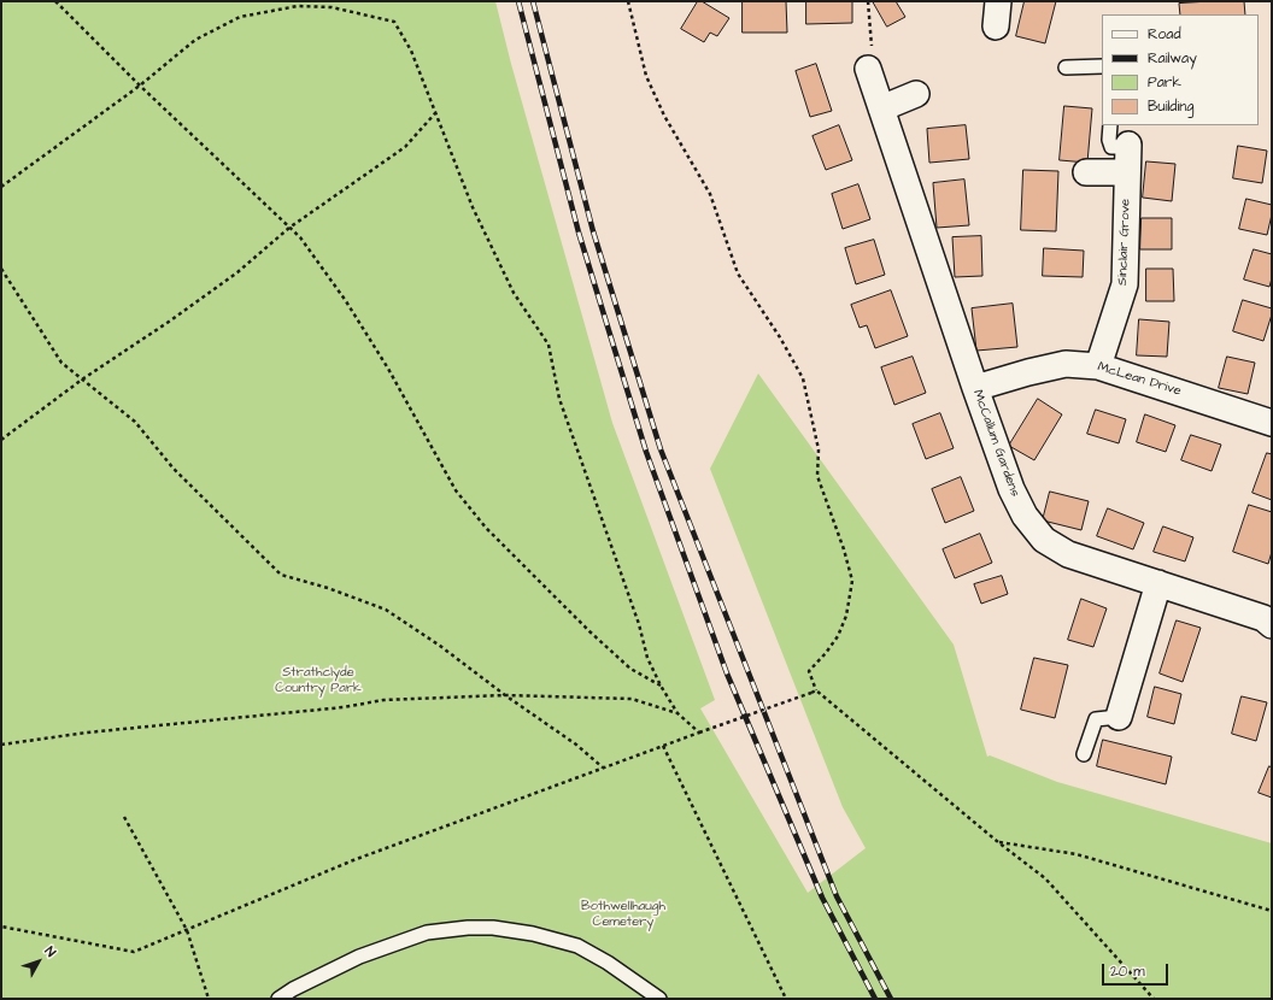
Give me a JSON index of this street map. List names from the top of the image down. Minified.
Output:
{"streets":{"street":["Sinclair Grove","McLean Drive","McCallum Gardens"]},"crossings":[["Sinclair Grove","McLean Drive"],["McLean Drive","McCallum Gardens"]],"parks":["Strathclyde Country Park","Bothwellhaugh Cemetery"],"legend":["Road","Railway","Park","Building"],"scale_bar":"20 m","north":"top right"}
